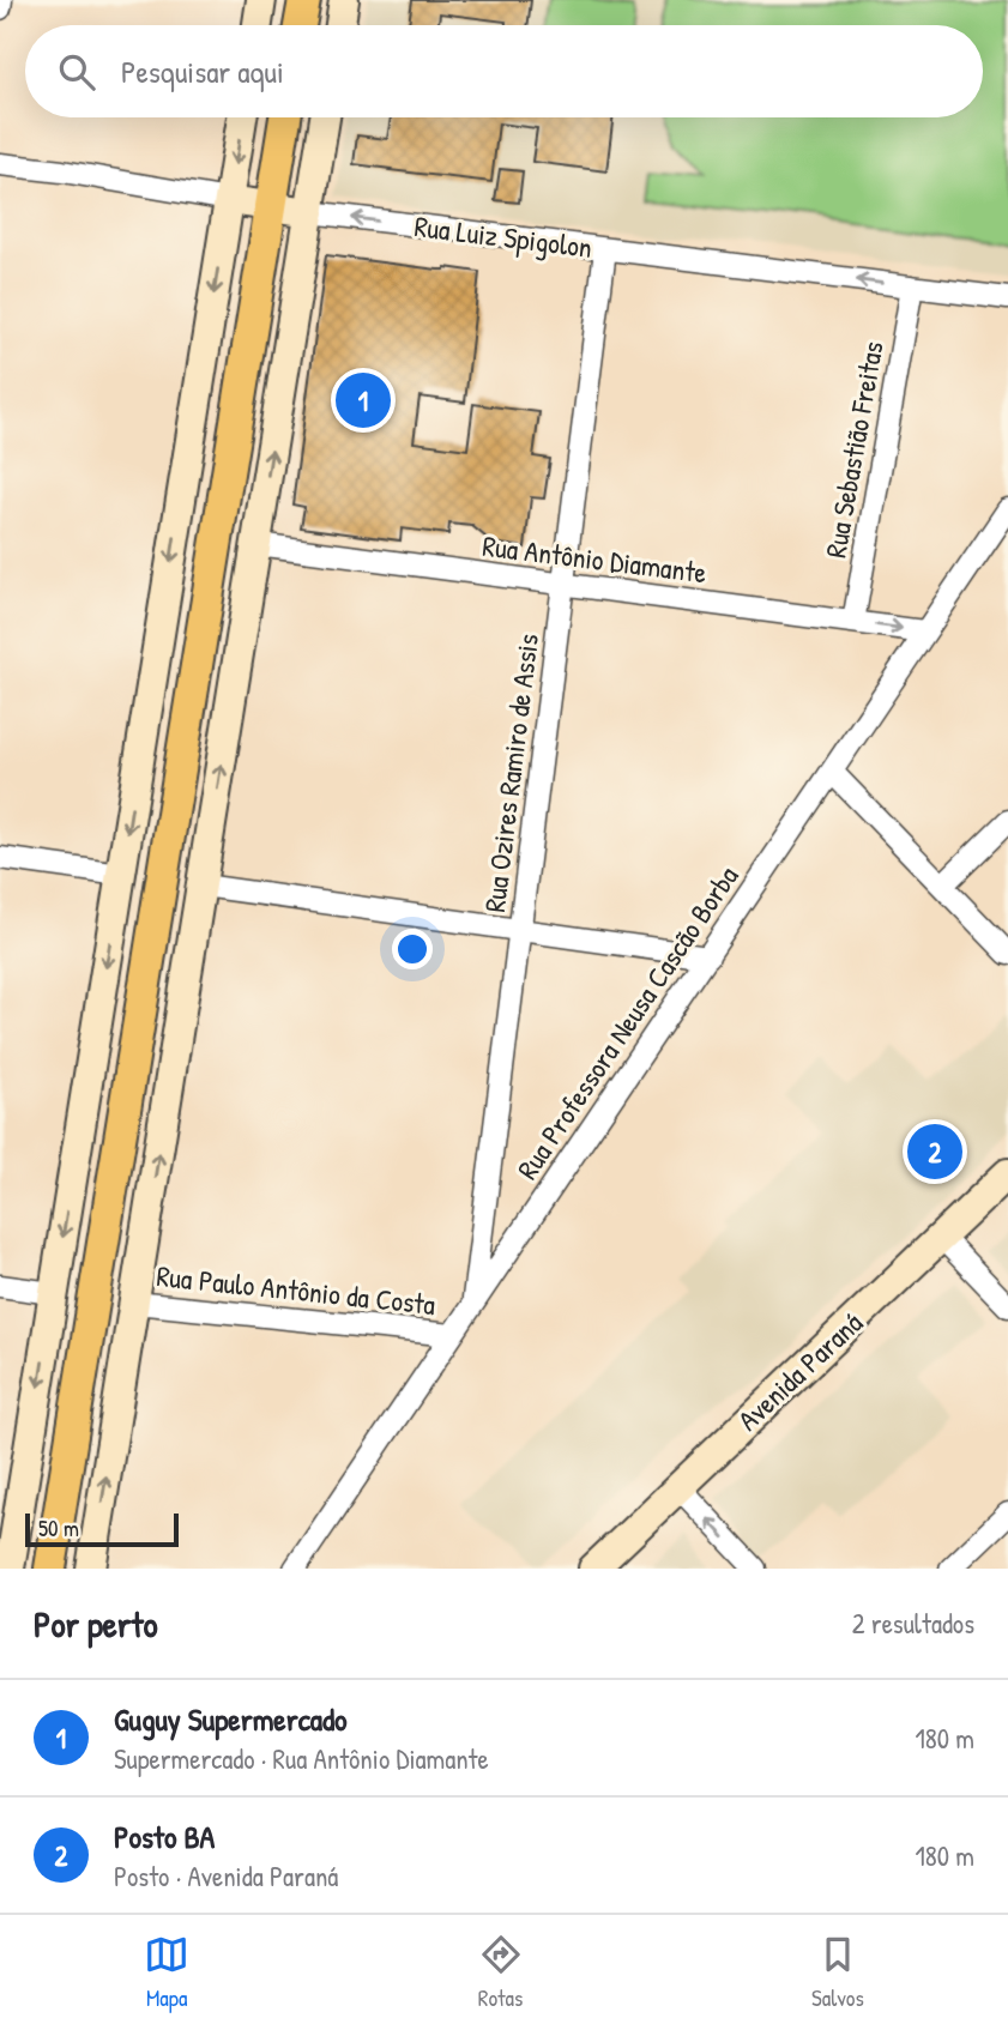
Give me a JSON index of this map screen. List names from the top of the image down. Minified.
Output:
{"streets":{"street":["Rua Luiz Spigolon","Rua Sebastião Freitas","Rua Antônio Diamante","Rua Ozires Ramiro de Assis","Rua Professora Neusa Cascão Borba","Rua Paulo Antônio da Costa","Avenida Paraná"]},"crossings":[["Rua Luiz Spigolon","Rua Sebastião Freitas"],["Rua Luiz Spigolon","Rua Ozires Ramiro de Assis"],["Rua Sebastião Freitas","Rua Antônio Diamante"],["Rua Antônio Diamante","Rua Ozires Ramiro de Assis"],["Rua Antônio Diamante","Rua Professora Neusa Cascão Borba"],["Rua Ozires Ramiro de Assis","Rua Professora Neusa Cascão Borba"],["Rua Professora Neusa Cascão Borba","Rua Paulo Antônio da Costa"]],"one_way":["Rua Luiz Spigolon"],"scale_bar":"50 m","page":{"search":"Pesquisar aqui","pins":["1","2"],"scale":"50 m","heading":["Por perto","2 resultados"],"list":[{"mark":"1","name":"Guguy Supermercado","note":"Supermercado · Rua Antônio Diamante","value":"180 m"},{"mark":"2","name":"Posto BA","note":"Posto · Avenida Paraná","value":"180 m"}],"nav":["Mapa","Rotas","Salvos"]}}
